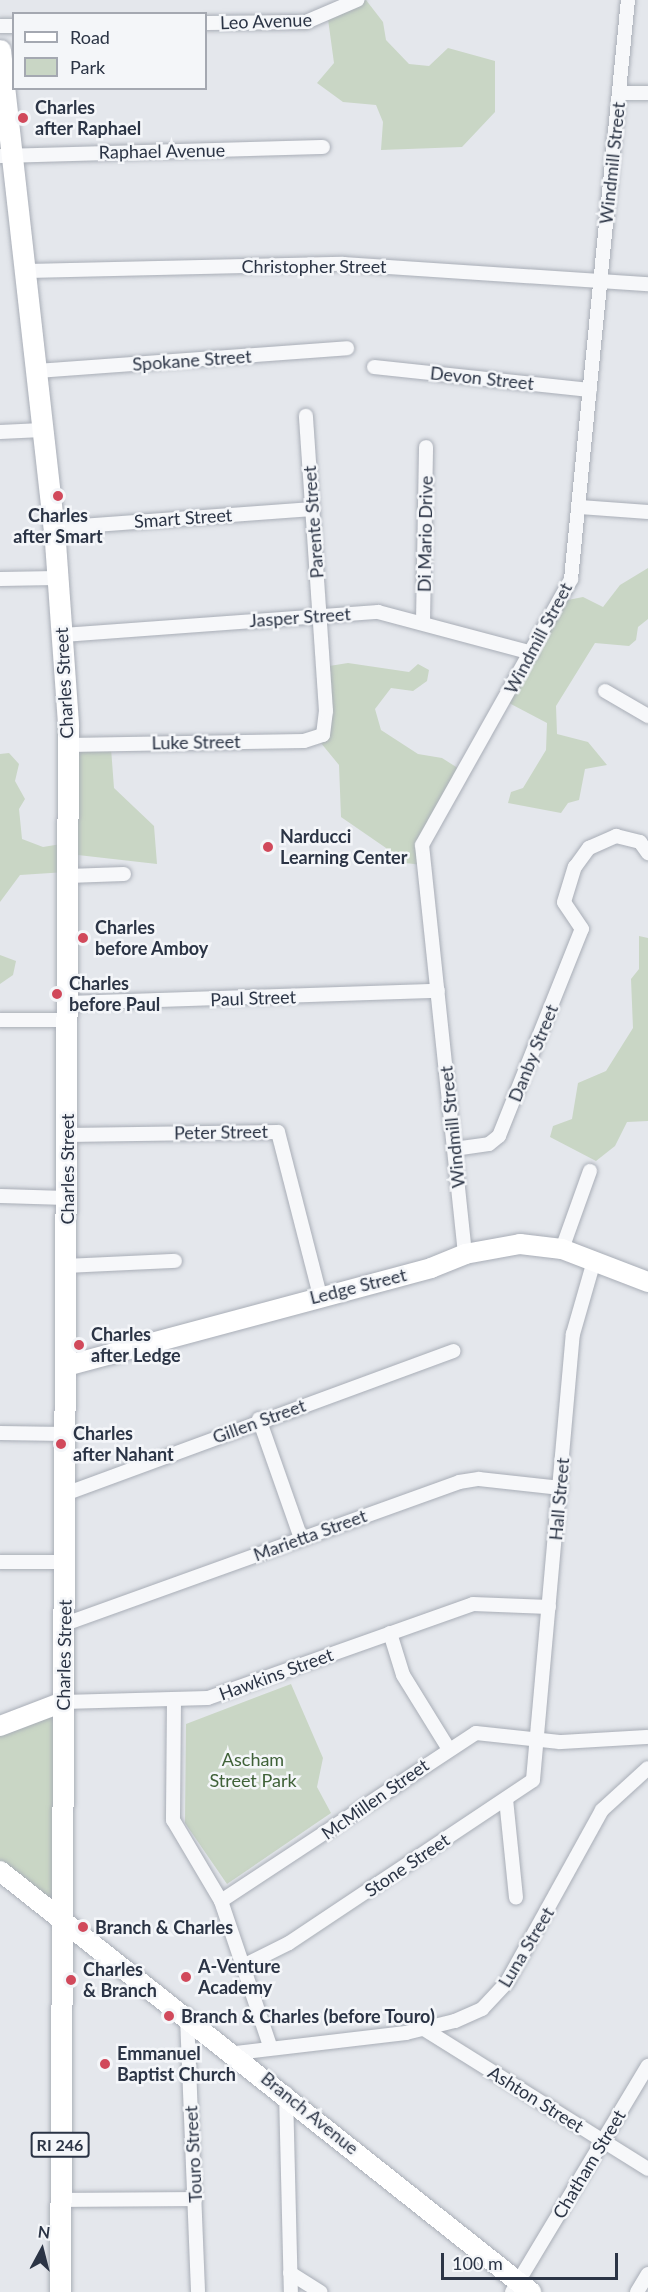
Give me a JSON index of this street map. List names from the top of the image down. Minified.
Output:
{"streets":{"main road":["Charles Street","RI 246"],"street":["Leo Avenue","Raphael Avenue","Windmill Street","Christopher Street","Spokane Street","Devon Street","Smart Street","Parente Street","Di Mario Drive","Jasper Street","Luke Street","Paul Street","Danby Street","Peter Street","Ledge Street","Gillen Street","Hall Street","Marietta Street","Hawkins Street","McMillen Street","Stone Street","Luna Street","Ashton Street","Branch Avenue","Touro Street","Chatham Street"]},"crossings":[["Raphael Avenue","Charles Street"],["Windmill Street","Christopher Street"],["Windmill Street","Devon Street"],["Windmill Street","Jasper Street"],["Windmill Street","Paul Street"],["Windmill Street","Danby Street"],["Windmill Street","Ledge Street"],["Christopher Street","Charles Street"],["Spokane Street","Charles Street"],["Smart Street","Parente Street"],["Smart Street","Charles Street"],["Parente Street","Jasper Street"],["Parente Street","Luke Street"],["Di Mario Drive","Jasper Street"],["Jasper Street","Charles Street"],["Charles Street","Luke Street"],["Charles Street","Paul Street"],["Charles Street","Peter Street"],["Charles Street","Ledge Street"],["Charles Street","Gillen Street"],["Charles Street","Marietta Street"],["Charles Street","Hawkins Street"],["Charles Street","Branch Avenue"],["Peter Street","Ledge Street"],["Ledge Street","Hall Street"],["Hall Street","Marietta Street"],["Hall Street","Hawkins Street"],["Hall Street","McMillen Street"],["Hall Street","Stone Street"],["McMillen Street","Stone Street"],["Luna Street","Ashton Street"],["Luna Street","Branch Avenue"],["Ashton Street","Chatham Street"],["Branch Avenue","Touro Street"],["Branch Avenue","Chatham Street"]],"parks":["Ascham Street Park"],"places":["Charles after Raphael","Charles after Smart","Narducci Learning Center","Charles before Amboy","Charles before Paul","Charles after Ledge","Charles after Nahant","Branch & Charles","A-Venture Academy","Charles & Branch","Branch & Charles (before Touro)","Emmanuel Baptist Church"],"legend":["Road","Park"],"scale_bar":"100 m","north":"top"}
